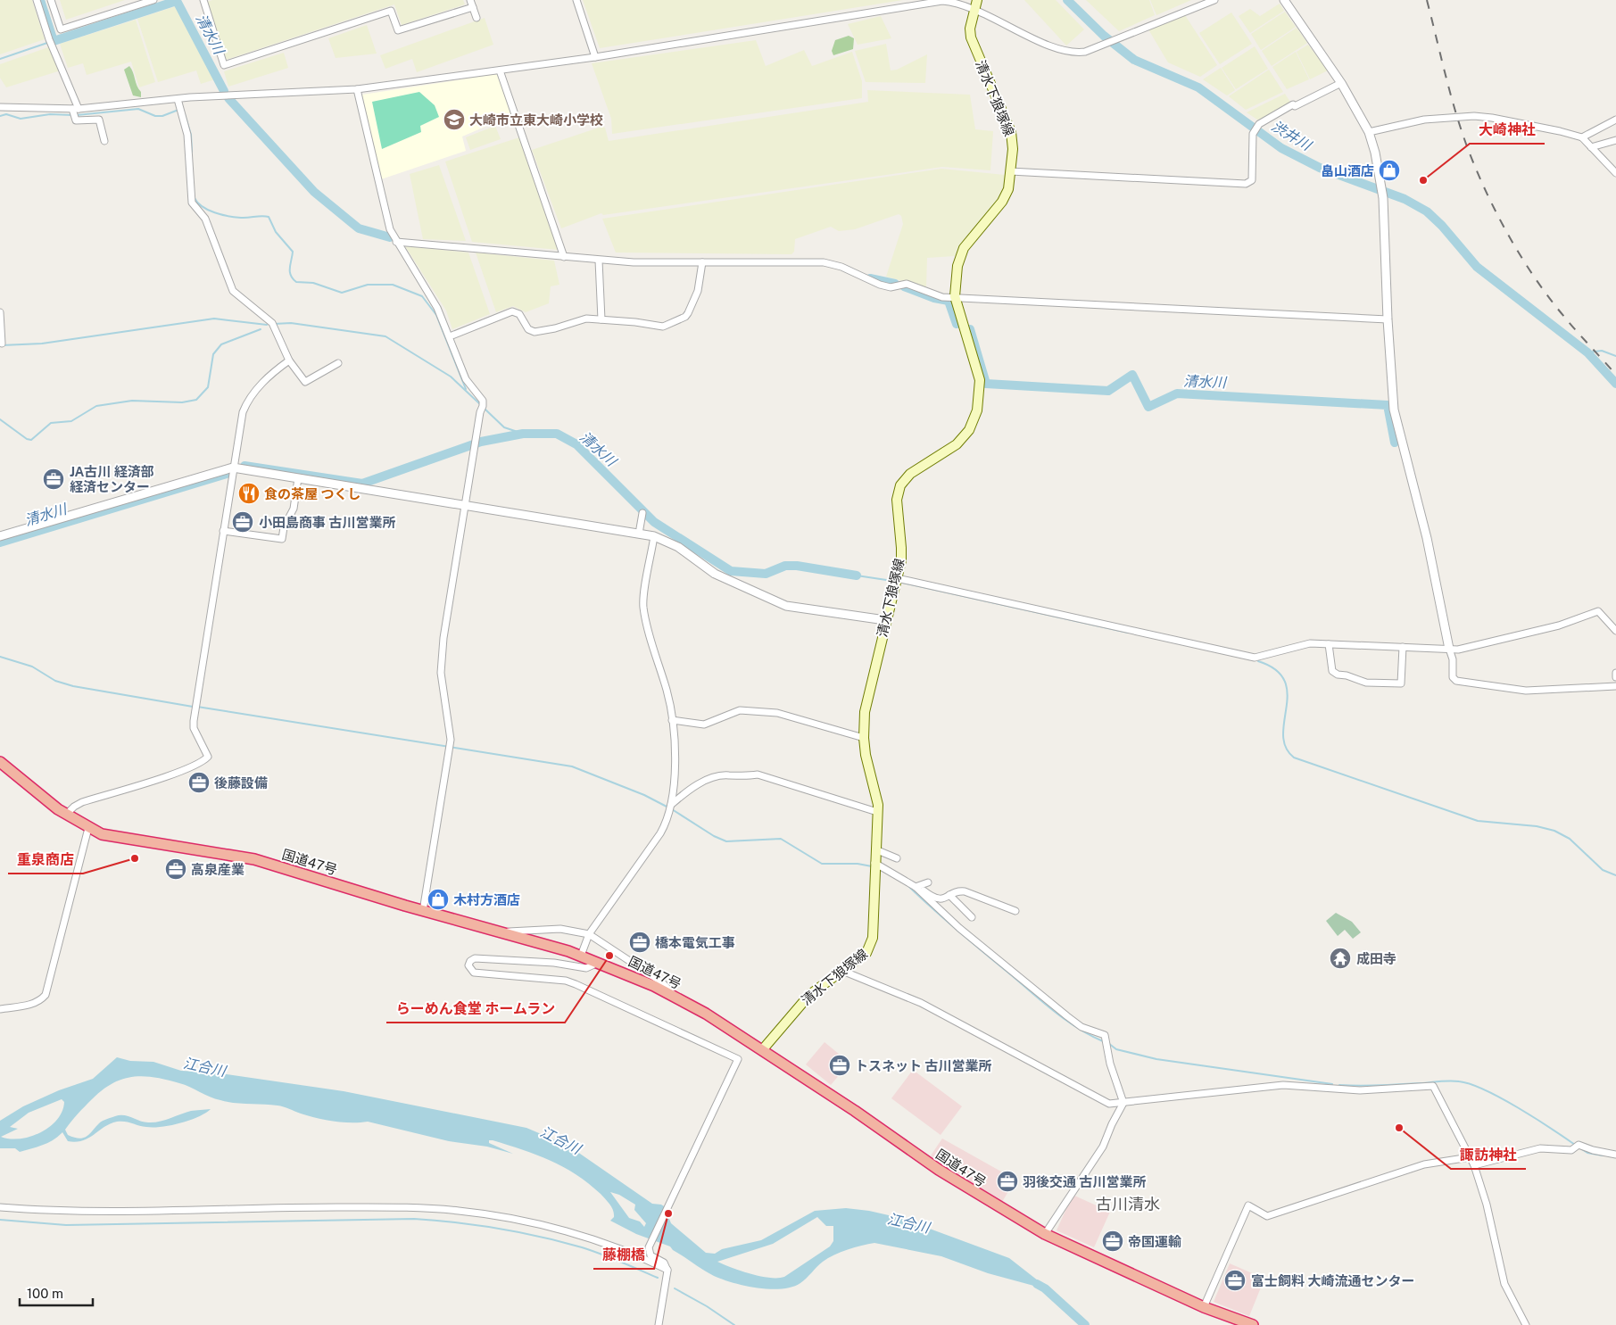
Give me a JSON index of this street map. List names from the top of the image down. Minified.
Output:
{"streets":{"highway":["国道47号"],"main road":["清水下狼塚線"]},"crossings":[["清水下狼塚線","国道47号"]],"districts":["古川清水"],"water":["清水川","渋井川","江合川"],"places":{"school or university":["大崎市立東大崎小学校"],"shop":["畠山酒店","木村方酒店"],"other":["大崎神社","重泉商店","らーめん食堂 ホームラン","諏訪神社","藤棚橋"],"office":["JA古川 経済部 経済センター","小田島商事 古川営業所","後藤設備","高泉産業","橋本電気工事","トスネット 古川営業所","羽後交通 古川営業所","帝国運輸","富士飼料 大崎流通センター"],"restaurant":["食の茶屋 つくし"],"temple":["成田寺"]},"scale_bar":"100 m"}
